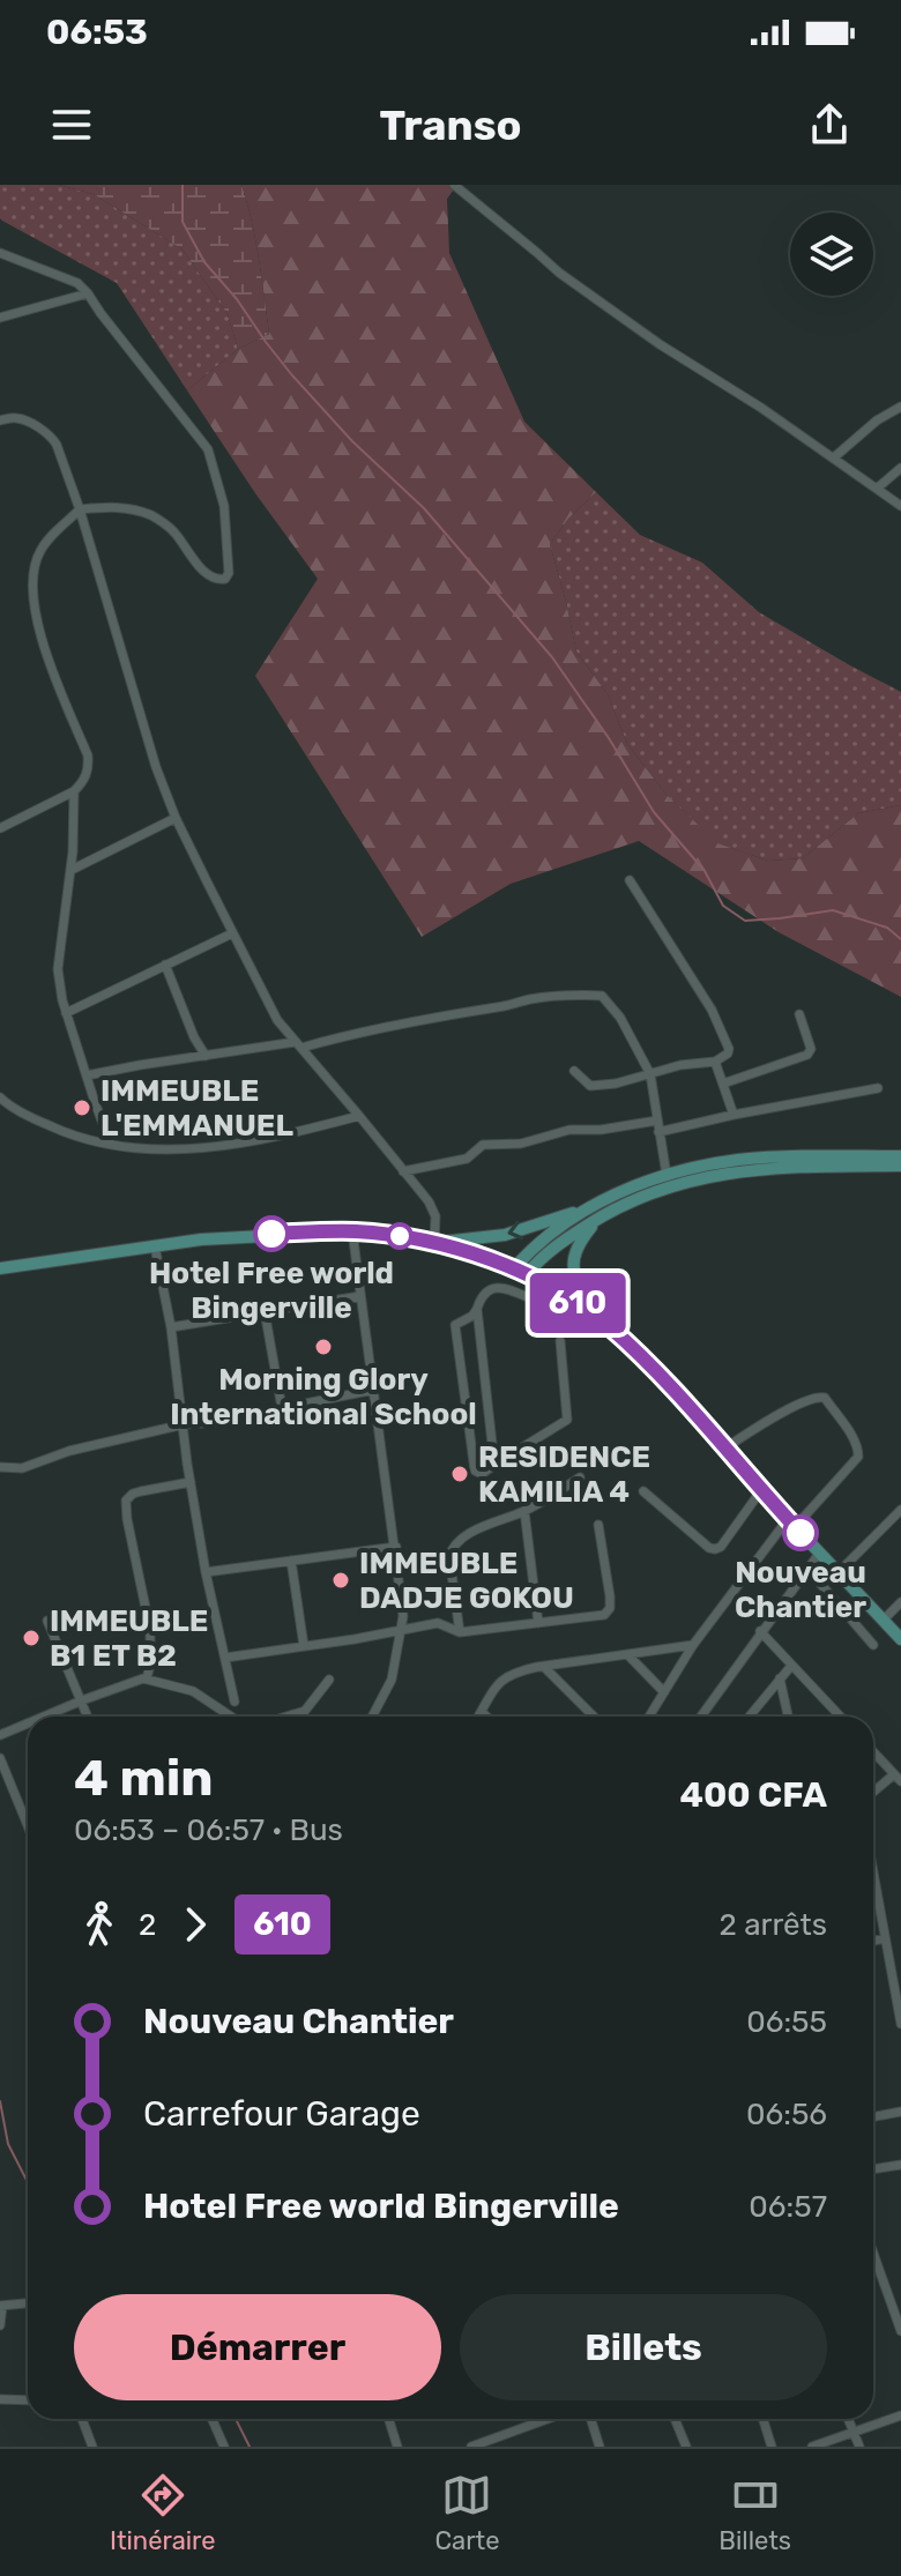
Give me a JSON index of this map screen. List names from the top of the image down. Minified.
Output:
{"places":["IMMEUBLE L'EMMANUEL","Hotel Free world Bingerville","Morning Glory International School","RESIDENCE KAMILIA 4","Nouveau Chantier","IMMEUBLE DADJE GOKOU","IMMEUBLE B1 ET B2"],"lines":["bus line 610"],"page":{"status":"06:53","header":"Transo","on_map":"610","heading":["4 min","06:53 – 06:57 · Bus","400 CFA"],"legs":["2","610","2 arrêts"],"list":[{"name":"Nouveau Chantier","value":"06:55"},{"name":"Carrefour Garage","value":"06:56"},{"name":"Hotel Free world Bingerville","value":"06:57"}],"buttons":["Démarrer","Billets"],"tabs":["Itinéraire","Carte","Billets"]}}
